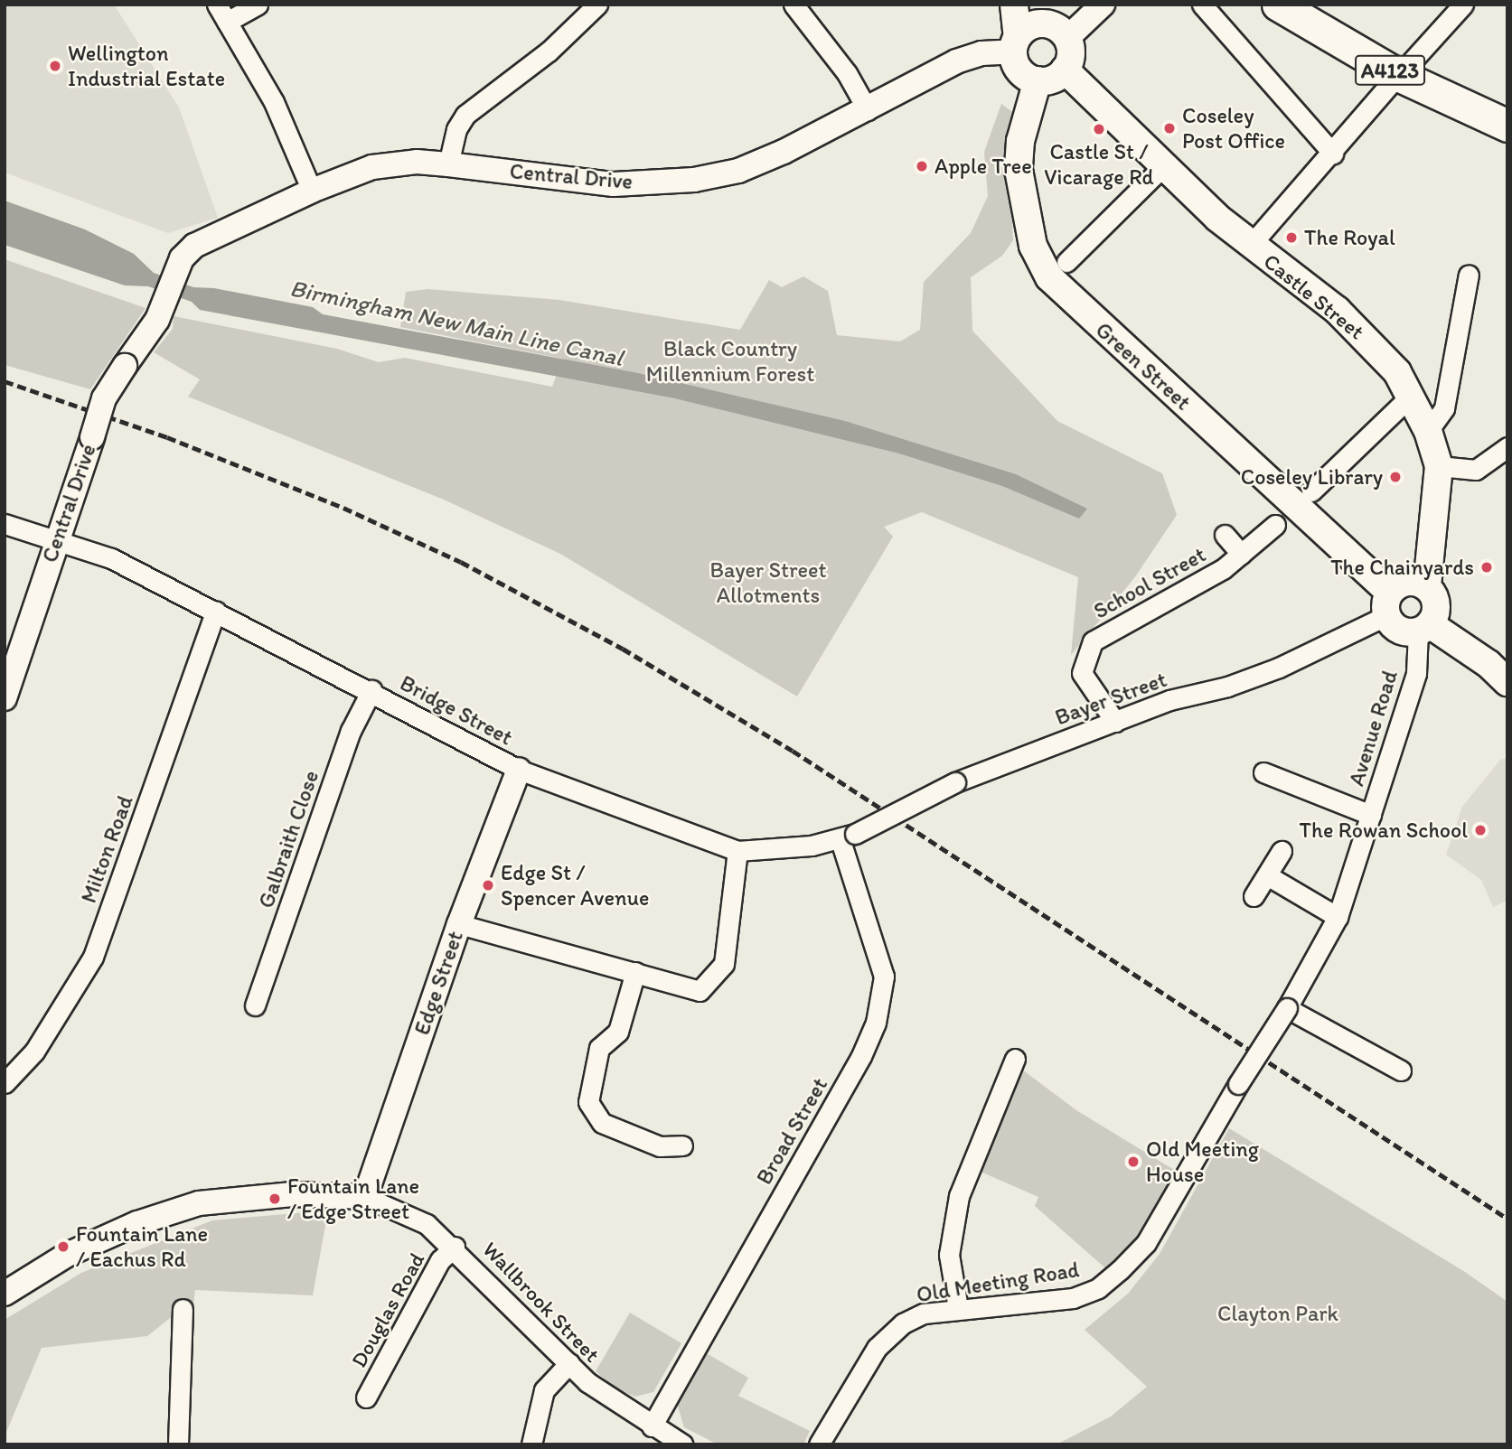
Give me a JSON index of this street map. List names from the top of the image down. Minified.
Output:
{"streets":{"highway":["A4123"],"main road":["Castle Street","Green Street"],"street":["Central Drive","School Street","Bayer Street","Bridge Street","Avenue Road","Galbraith Close","Milton Road","Edge Street","Broad Street","Old Meeting Road","Wallbrook Street","Douglas Road"]},"crossings":[["Central Drive","Castle Street"],["Central Drive","Green Street"],["Central Drive","Bridge Street"],["Castle Street","Green Street"],["Castle Street","Bayer Street"],["Castle Street","Avenue Road"],["Green Street","Bayer Street"],["Green Street","Avenue Road"],["School Street","Bayer Street"],["Bayer Street","Bridge Street"],["Bayer Street","Avenue Road"],["Bayer Street","Broad Street"],["Bridge Street","Galbraith Close"],["Bridge Street","Milton Road"],["Bridge Street","Edge Street"],["Bridge Street","Broad Street"],["Avenue Road","Old Meeting Road"],["Edge Street","Wallbrook Street"],["Broad Street","Wallbrook Street"],["Wallbrook Street","Douglas Road"]],"water":["Birmingham New Main Line Canal"],"parks":["Black Country Millennium Forest","Bayer Street Allotments","Clayton Park"],"places":["Wellington Industrial Estate","Coseley Post Office","Castle St / Vicarage Rd","Apple Tree","The Royal","Coseley Library","The Chainyards","The Rowan School","Edge St / Spencer Avenue","Old Meeting House","Fountain Lane / Edge Street","Fountain Lane / Eachus Rd"]}
